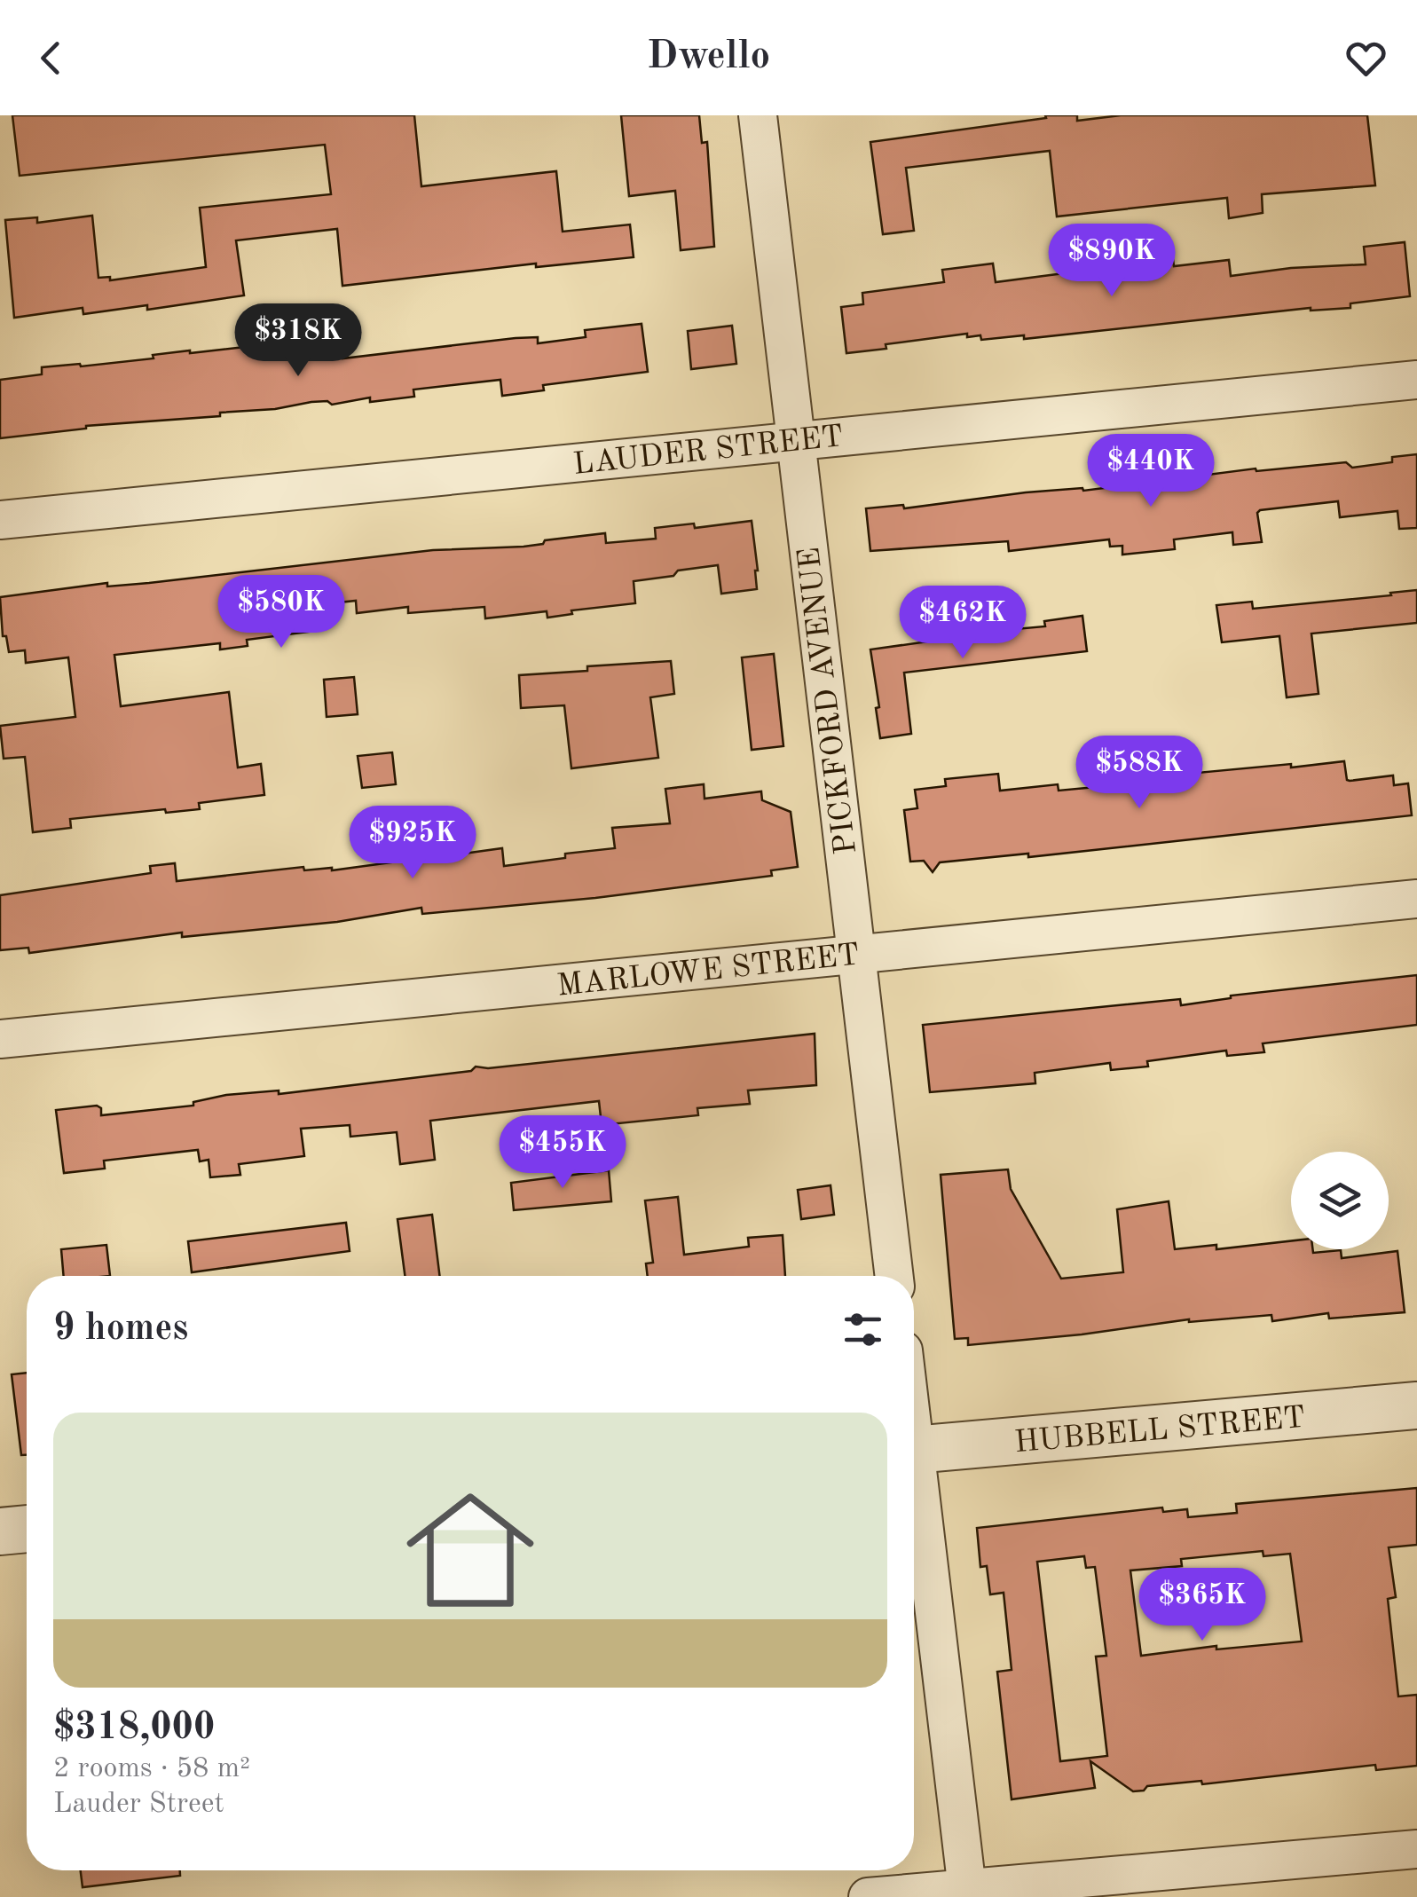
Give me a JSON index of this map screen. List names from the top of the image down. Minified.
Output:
{"streets":{"street":["LAUDER STREET","PICKFORD AVENUE","MARLOWE STREET","HUBBELL STREET"]},"crossings":[["LAUDER STREET","PICKFORD AVENUE"],["PICKFORD AVENUE","MARLOWE STREET"]],"page":{"header":"Dwello","price":["$890K","$318K","$440K","$580K","$462K","$588K","$925K","$455K","$365K"],"heading":"9 homes","list":[{"name":"$318,000","note":"2 rooms · 58 m² · Lauder Street"}]}}
